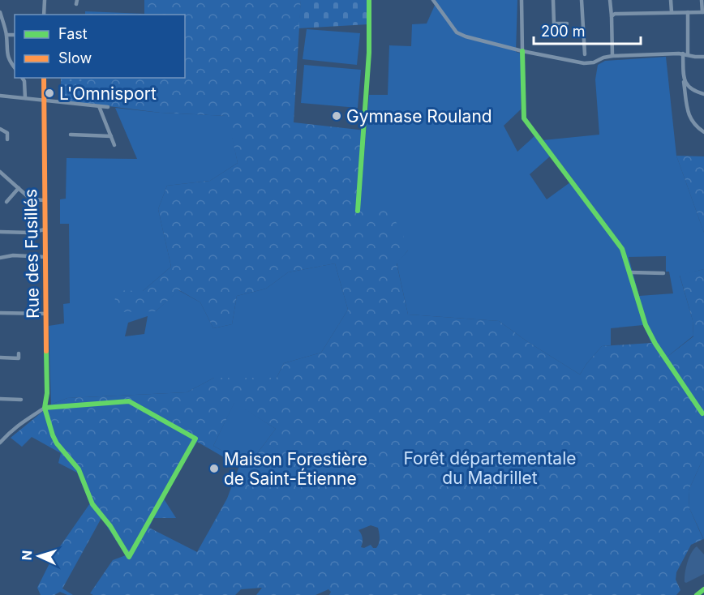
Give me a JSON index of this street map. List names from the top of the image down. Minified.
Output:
{"streets":{"main road":["Rue des Fusillés"]},"parks":["Forêt départementale du Madrillet"],"places":["L'Omnisport","Gymnase Rouland","Maison Forestière de Saint-Étienne"],"legend":["Fast","Slow"],"scale_bar":"200 m","north":"left"}
